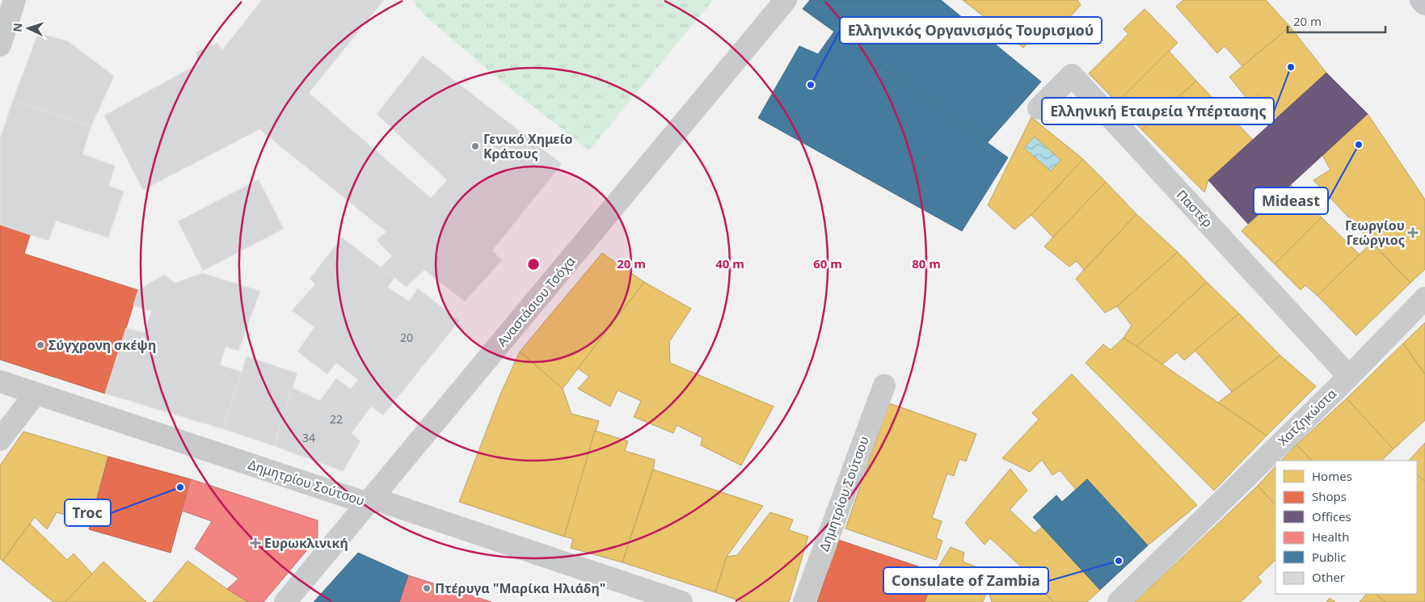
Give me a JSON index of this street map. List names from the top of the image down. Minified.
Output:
{"streets":{"street":["Παστέρ","Αναστάσιου Τσόχα","Χατζηκώστα","Δημητρίου Σούτσου"]},"crossings":[["Παστέρ","Χατζηκώστα"],["Αναστάσιου Τσόχα","Δημητρίου Σούτσου"]],"places":{"other":["Ελληνική Εταιρεία Υπέρτασης","Ελληνικός Οργανισμός Τουρισμού","Mideast","Γενικό Χημείο Κράτους","Σύγχρονη σκέψη","Troc","Consulate of Zambia","Πτέρυγα \"Μαρίκα Ηλιάδη\""],"health":["Γεωργίου Γεώργιος","Ευρωκλινική"]},"house_numbers":["20","22","34"],"legend":["Homes","Shops","Offices","Health","Public","Other"],"scale_bar":"20 m","north":"left","rings":["20 m","40 m","60 m","80 m"]}
